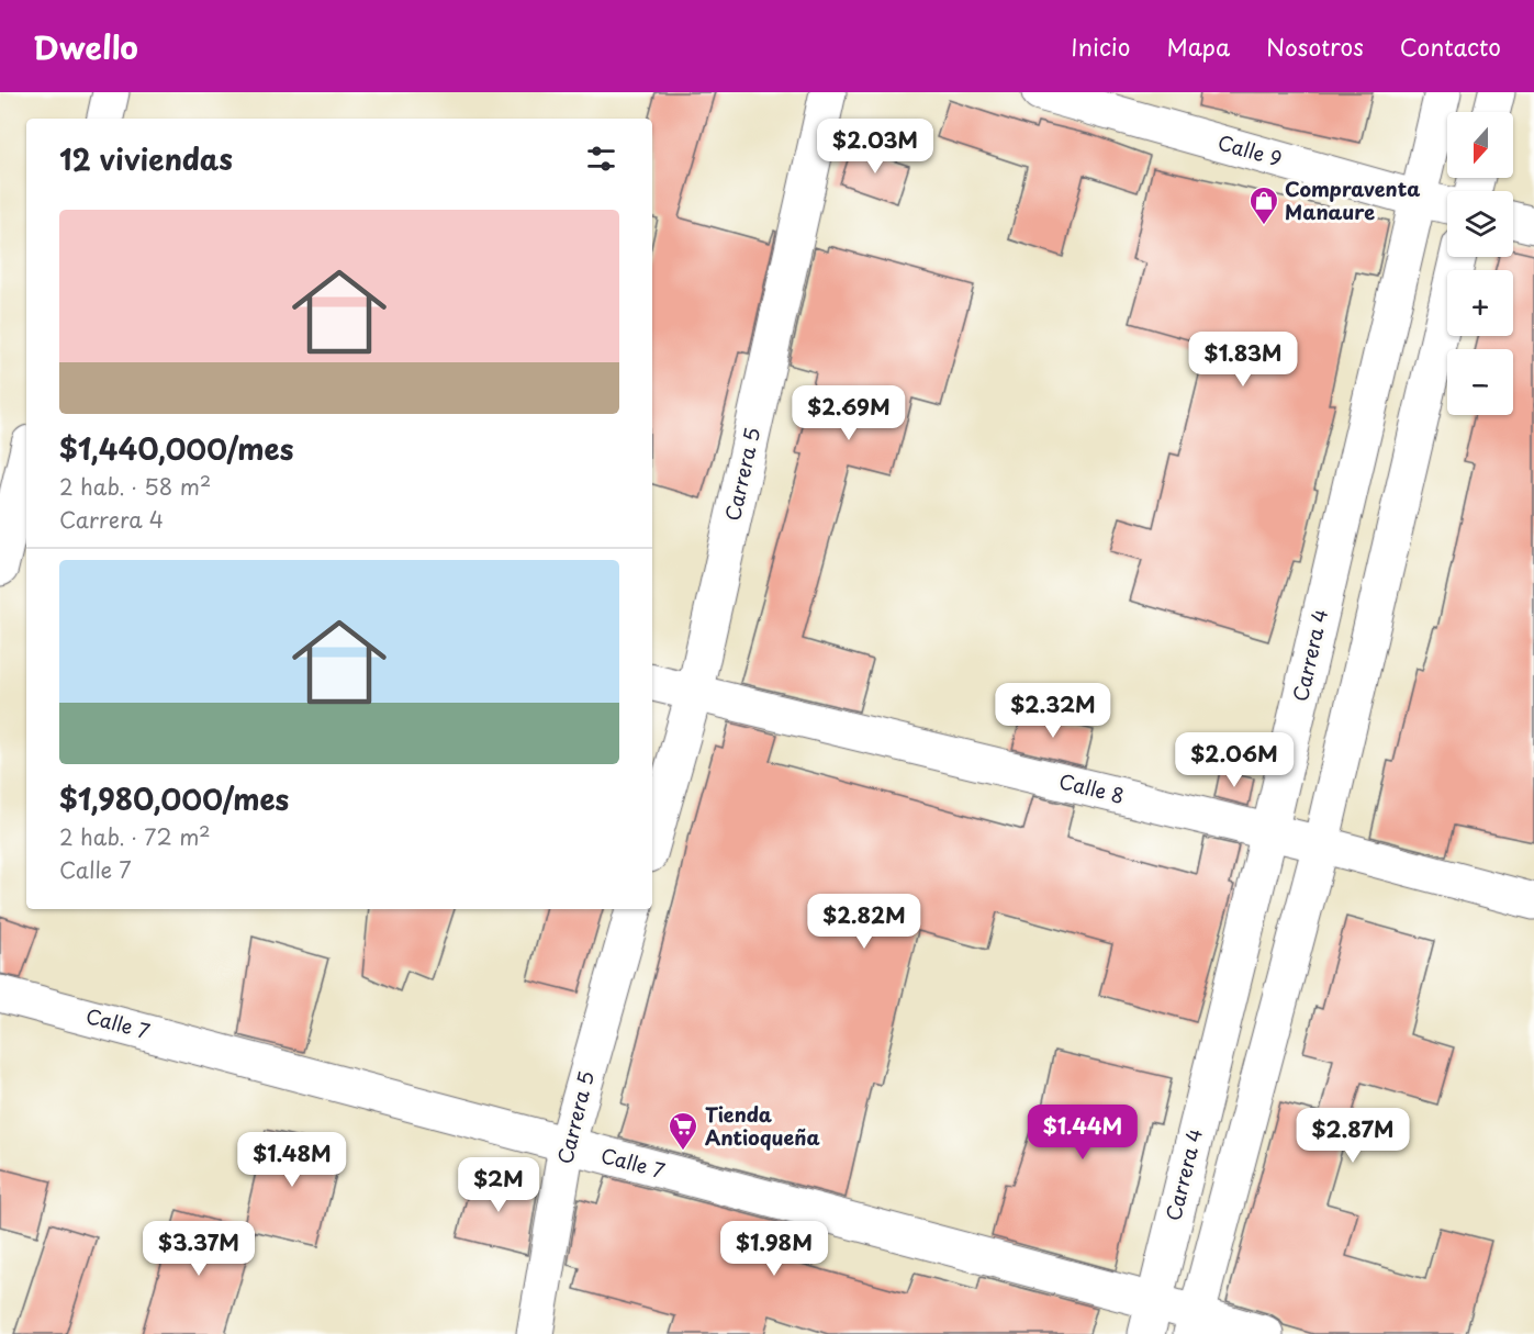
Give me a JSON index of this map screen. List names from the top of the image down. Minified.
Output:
{"streets":{"street":["Calle 9","Carrera 5","Carrera 4","Calle 8","Calle 7"]},"crossings":[["Calle 9","Carrera 4"],["Carrera 5","Calle 8"],["Carrera 5","Calle 7"],["Carrera 4","Calle 8"],["Carrera 4","Calle 7"]],"places":{"shop":["Compraventa Manaure"],"supermarket":["Tienda Antioqueña"]},"north":"bottom","page":{"header":"Dwello","nav":["Inicio","Mapa","Nosotros","Contacto"],"map_buttons":["+","−"],"price":["$2.03M","$1.83M","$2.69M","$2.32M","$2.06M","$2.82M","$1.44M","$2.87M","$1.48M","$2M","$3.37M","$1.98M"],"heading":"12 viviendas","list":[{"name":"$1,440,000/mes","note":"2 hab. · 58 m² · Carrera 4"},{"name":"$1,980,000/mes","note":"2 hab. · 72 m² · Calle 7"}]}}
